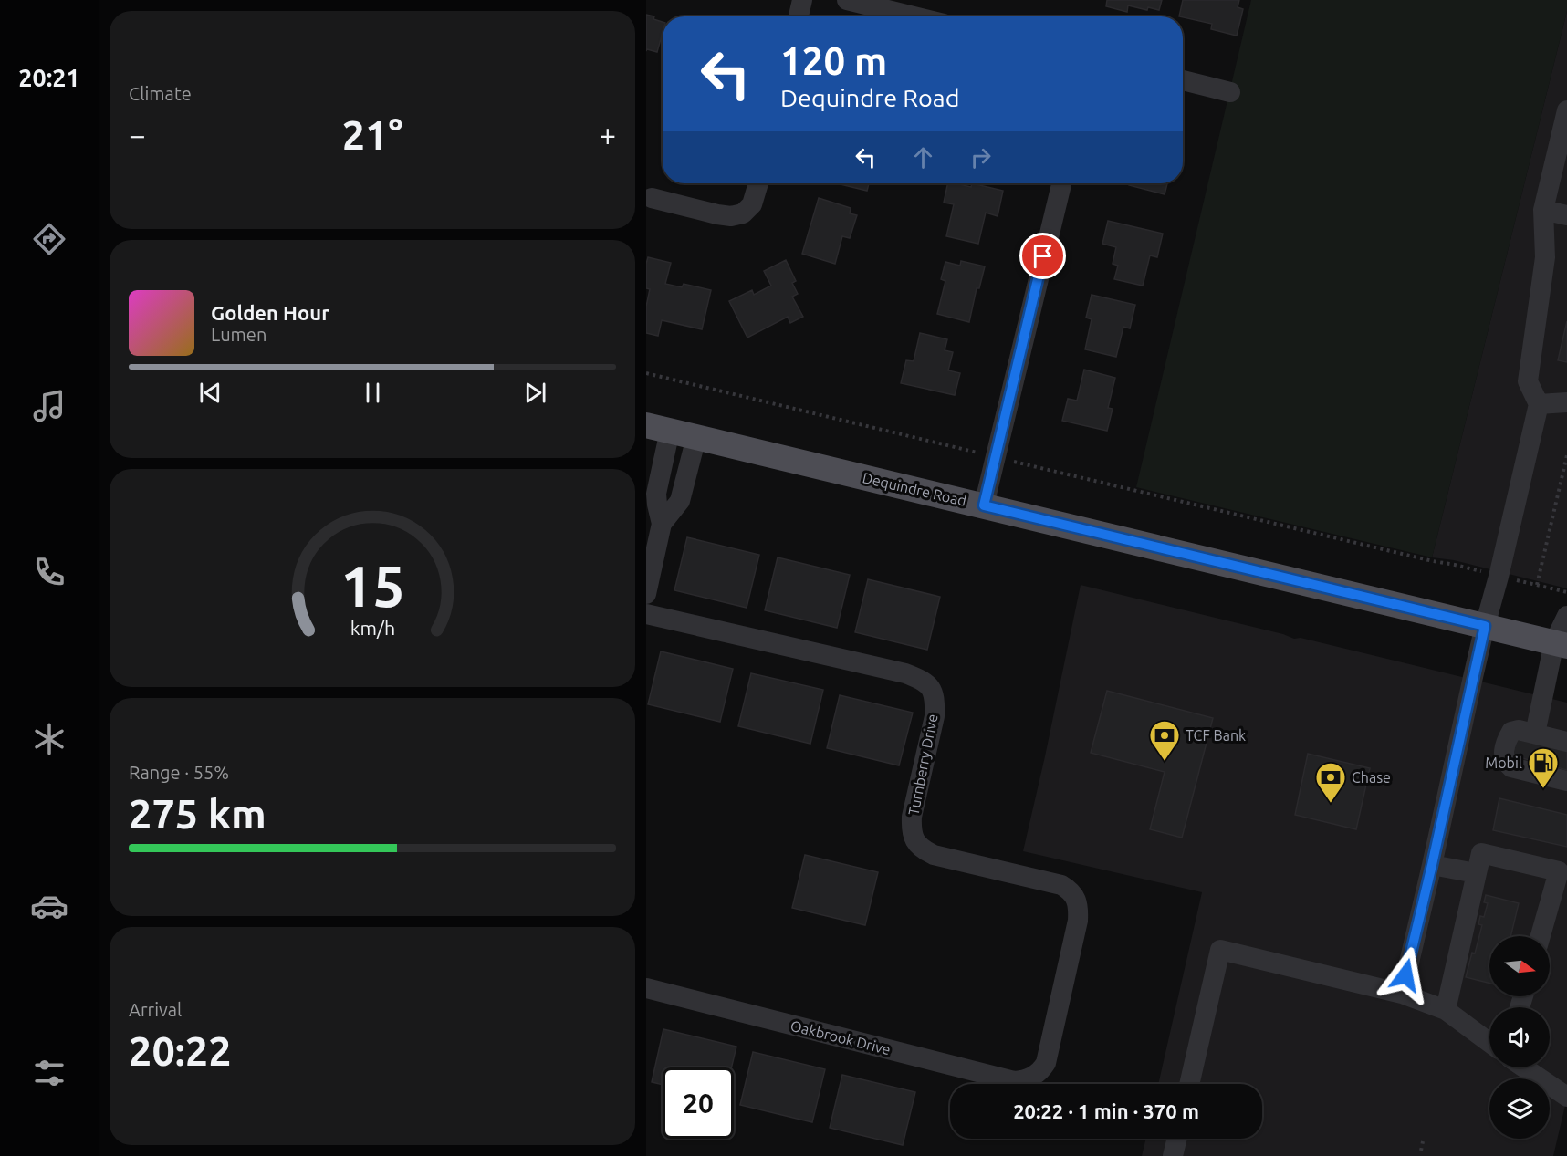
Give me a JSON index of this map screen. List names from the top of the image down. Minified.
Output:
{"streets":{"main road":["Dequindre Road"],"street":["Turnberry Drive","Oakbrook Drive"]},"crossings":[["Turnberry Drive","Oakbrook Drive"]],"places":{"bank":["TCF Bank","Chase"],"fuel station":["Mobil"]},"north":"right","page":{"tabs":"20:21","tile":["Climate",["Range · 55%","275 km"],["Arrival","20:22"]],"turn":["120 m","Dequindre Road"],"heat":["−","21°","+"],"song":["Golden Hour","Lumen"],"limit":"20","trip":"20:22 · 1 min · 370 m","gauge":["15","km/h"]}}
